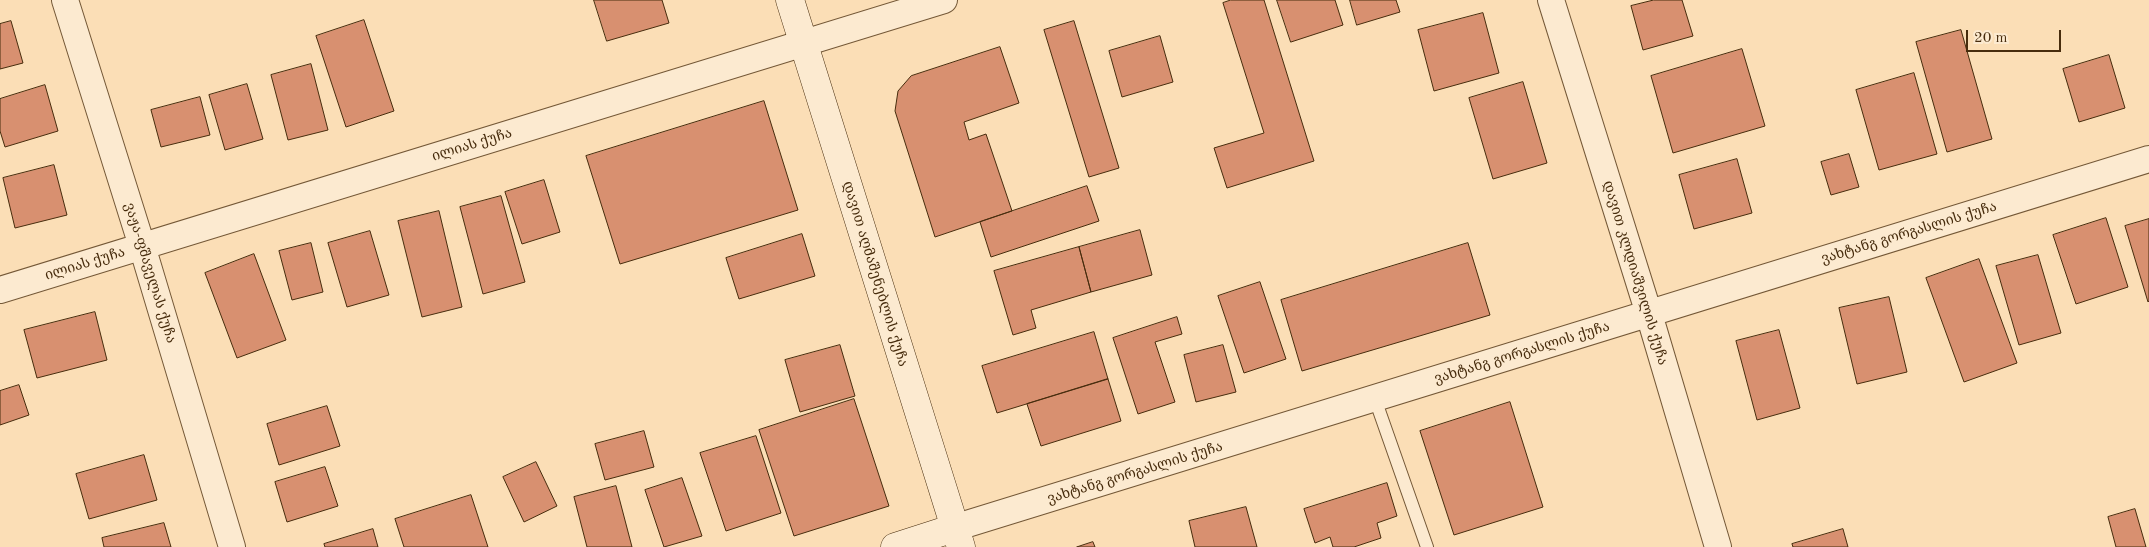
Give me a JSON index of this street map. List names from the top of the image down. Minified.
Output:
{"streets":{"street":["ილიას ქუჩა","ვახტანგ გორგასლის ქუჩა","ვაჟა-ფშაველას ქუჩა","დავით კლდიაშვილის ქუჩა","დავით აღმაშენებლის ქუჩა"]},"crossings":[["ილიას ქუჩა","ვაჟა-ფშაველას ქუჩა"],["ილიას ქუჩა","დავით აღმაშენებლის ქუჩა"],["ვახტანგ გორგასლის ქუჩა","დავით კლდიაშვილის ქუჩა"],["ვახტანგ გორგასლის ქუჩა","დავით აღმაშენებლის ქუჩა"]],"scale_bar":"20 m"}
